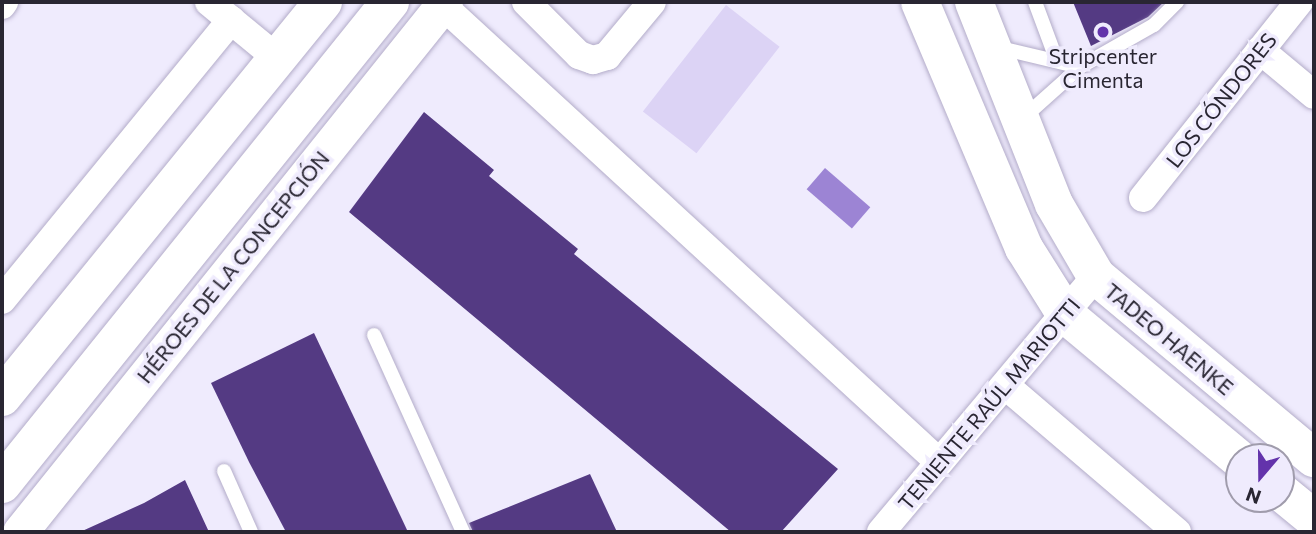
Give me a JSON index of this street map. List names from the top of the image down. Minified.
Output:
{"streets":{"main road":["HÉROES DE LA CONCEPCIÓN","TADEO HAENKE"],"street":["LOS CÓNDORES","TENIENTE RAÚL MARIOTTI"]},"crossings":[["TADEO HAENKE","TENIENTE RAÚL MARIOTTI"]],"places":["Stripcenter Cimenta"],"north":"bottom"}
